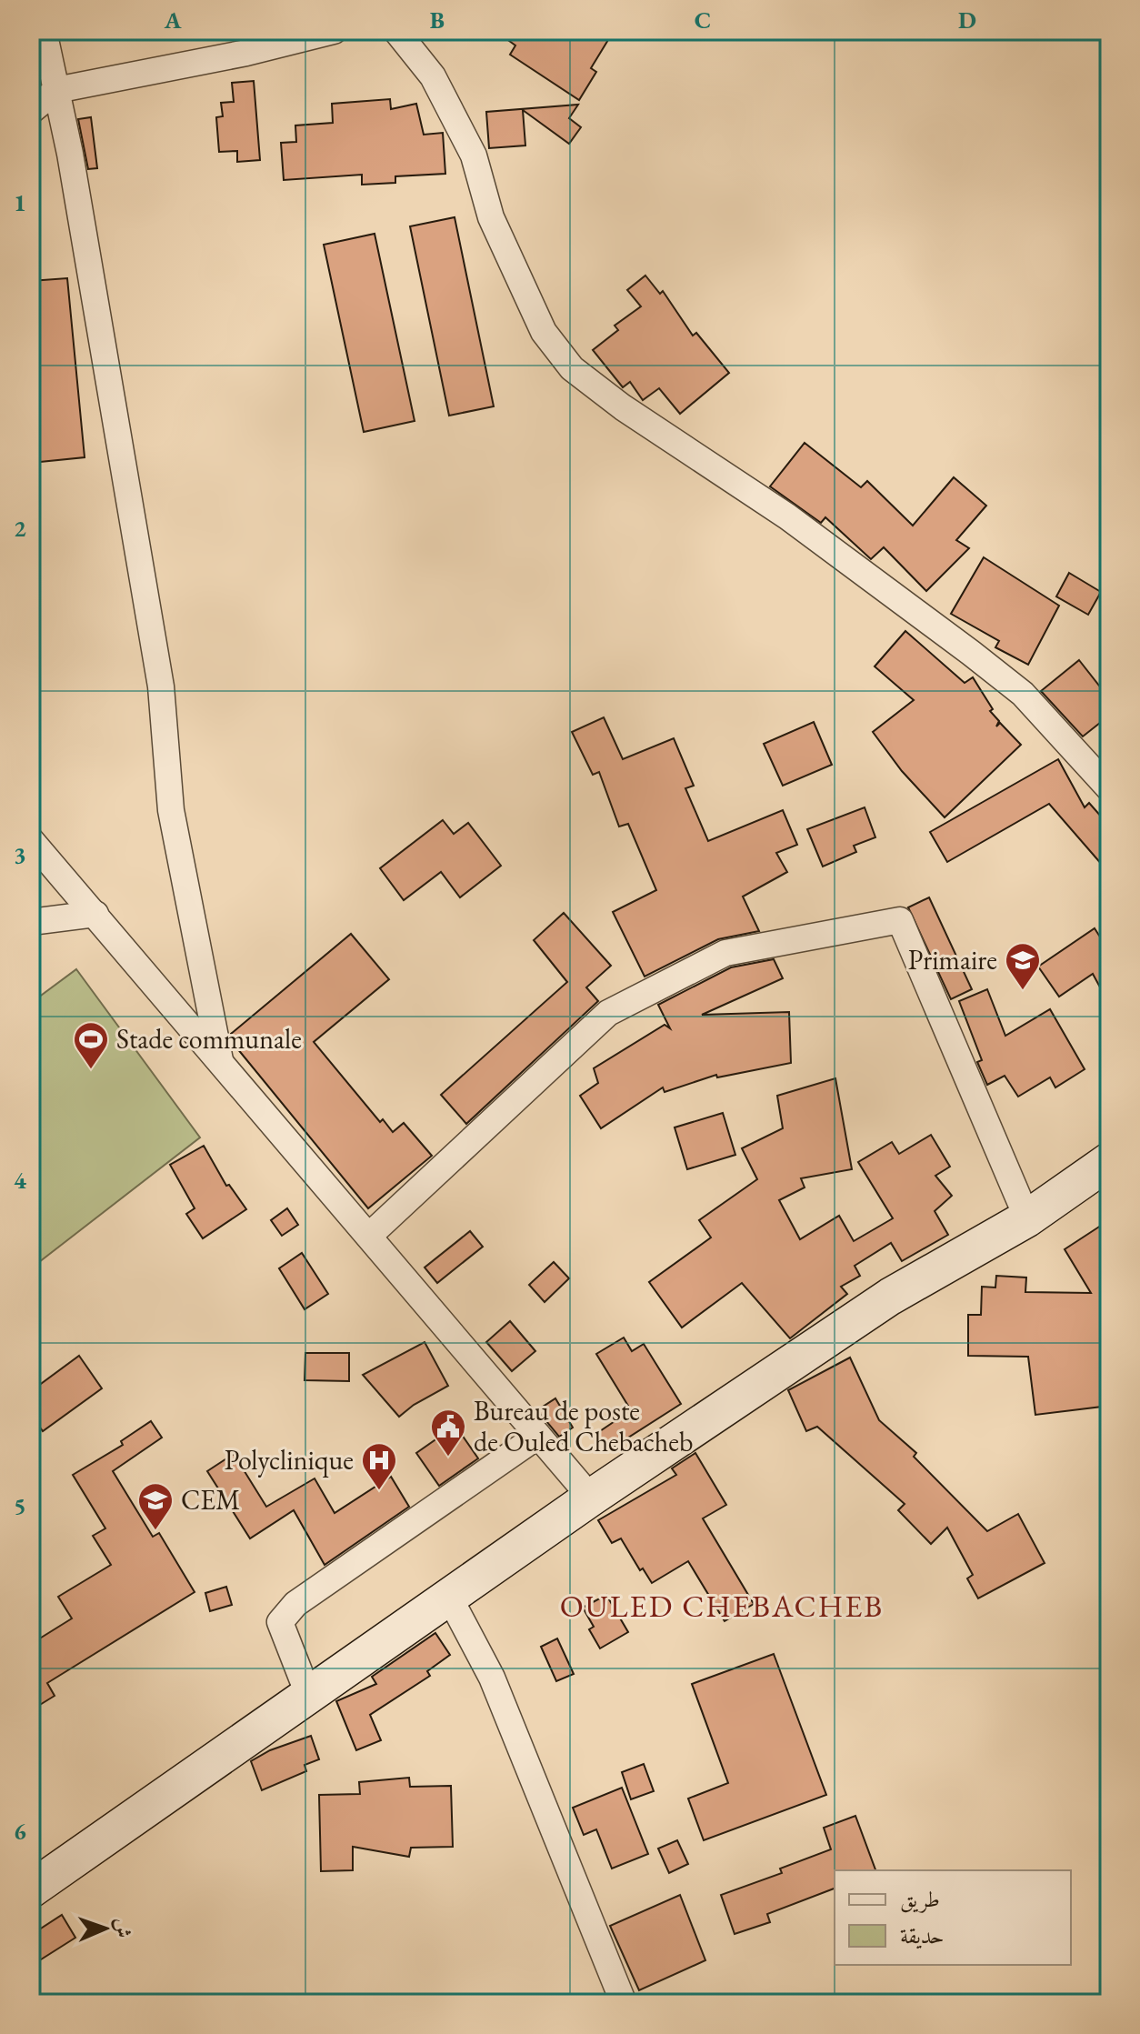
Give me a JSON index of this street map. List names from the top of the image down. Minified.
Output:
{"districts":["OULED CHEBACHEB"],"places":{"school or university":["Primaire","CEM"],"sports":["Stade communale"],"public building":["Bureau de poste de Ouled Chebacheb"],"hospital":["Polyclinique"]},"legend":["طريق","حديقة"],"north":"right","grid":{"columns":["A","B","C","D"],"rows":["1","2","3","4","5","6"]}}
